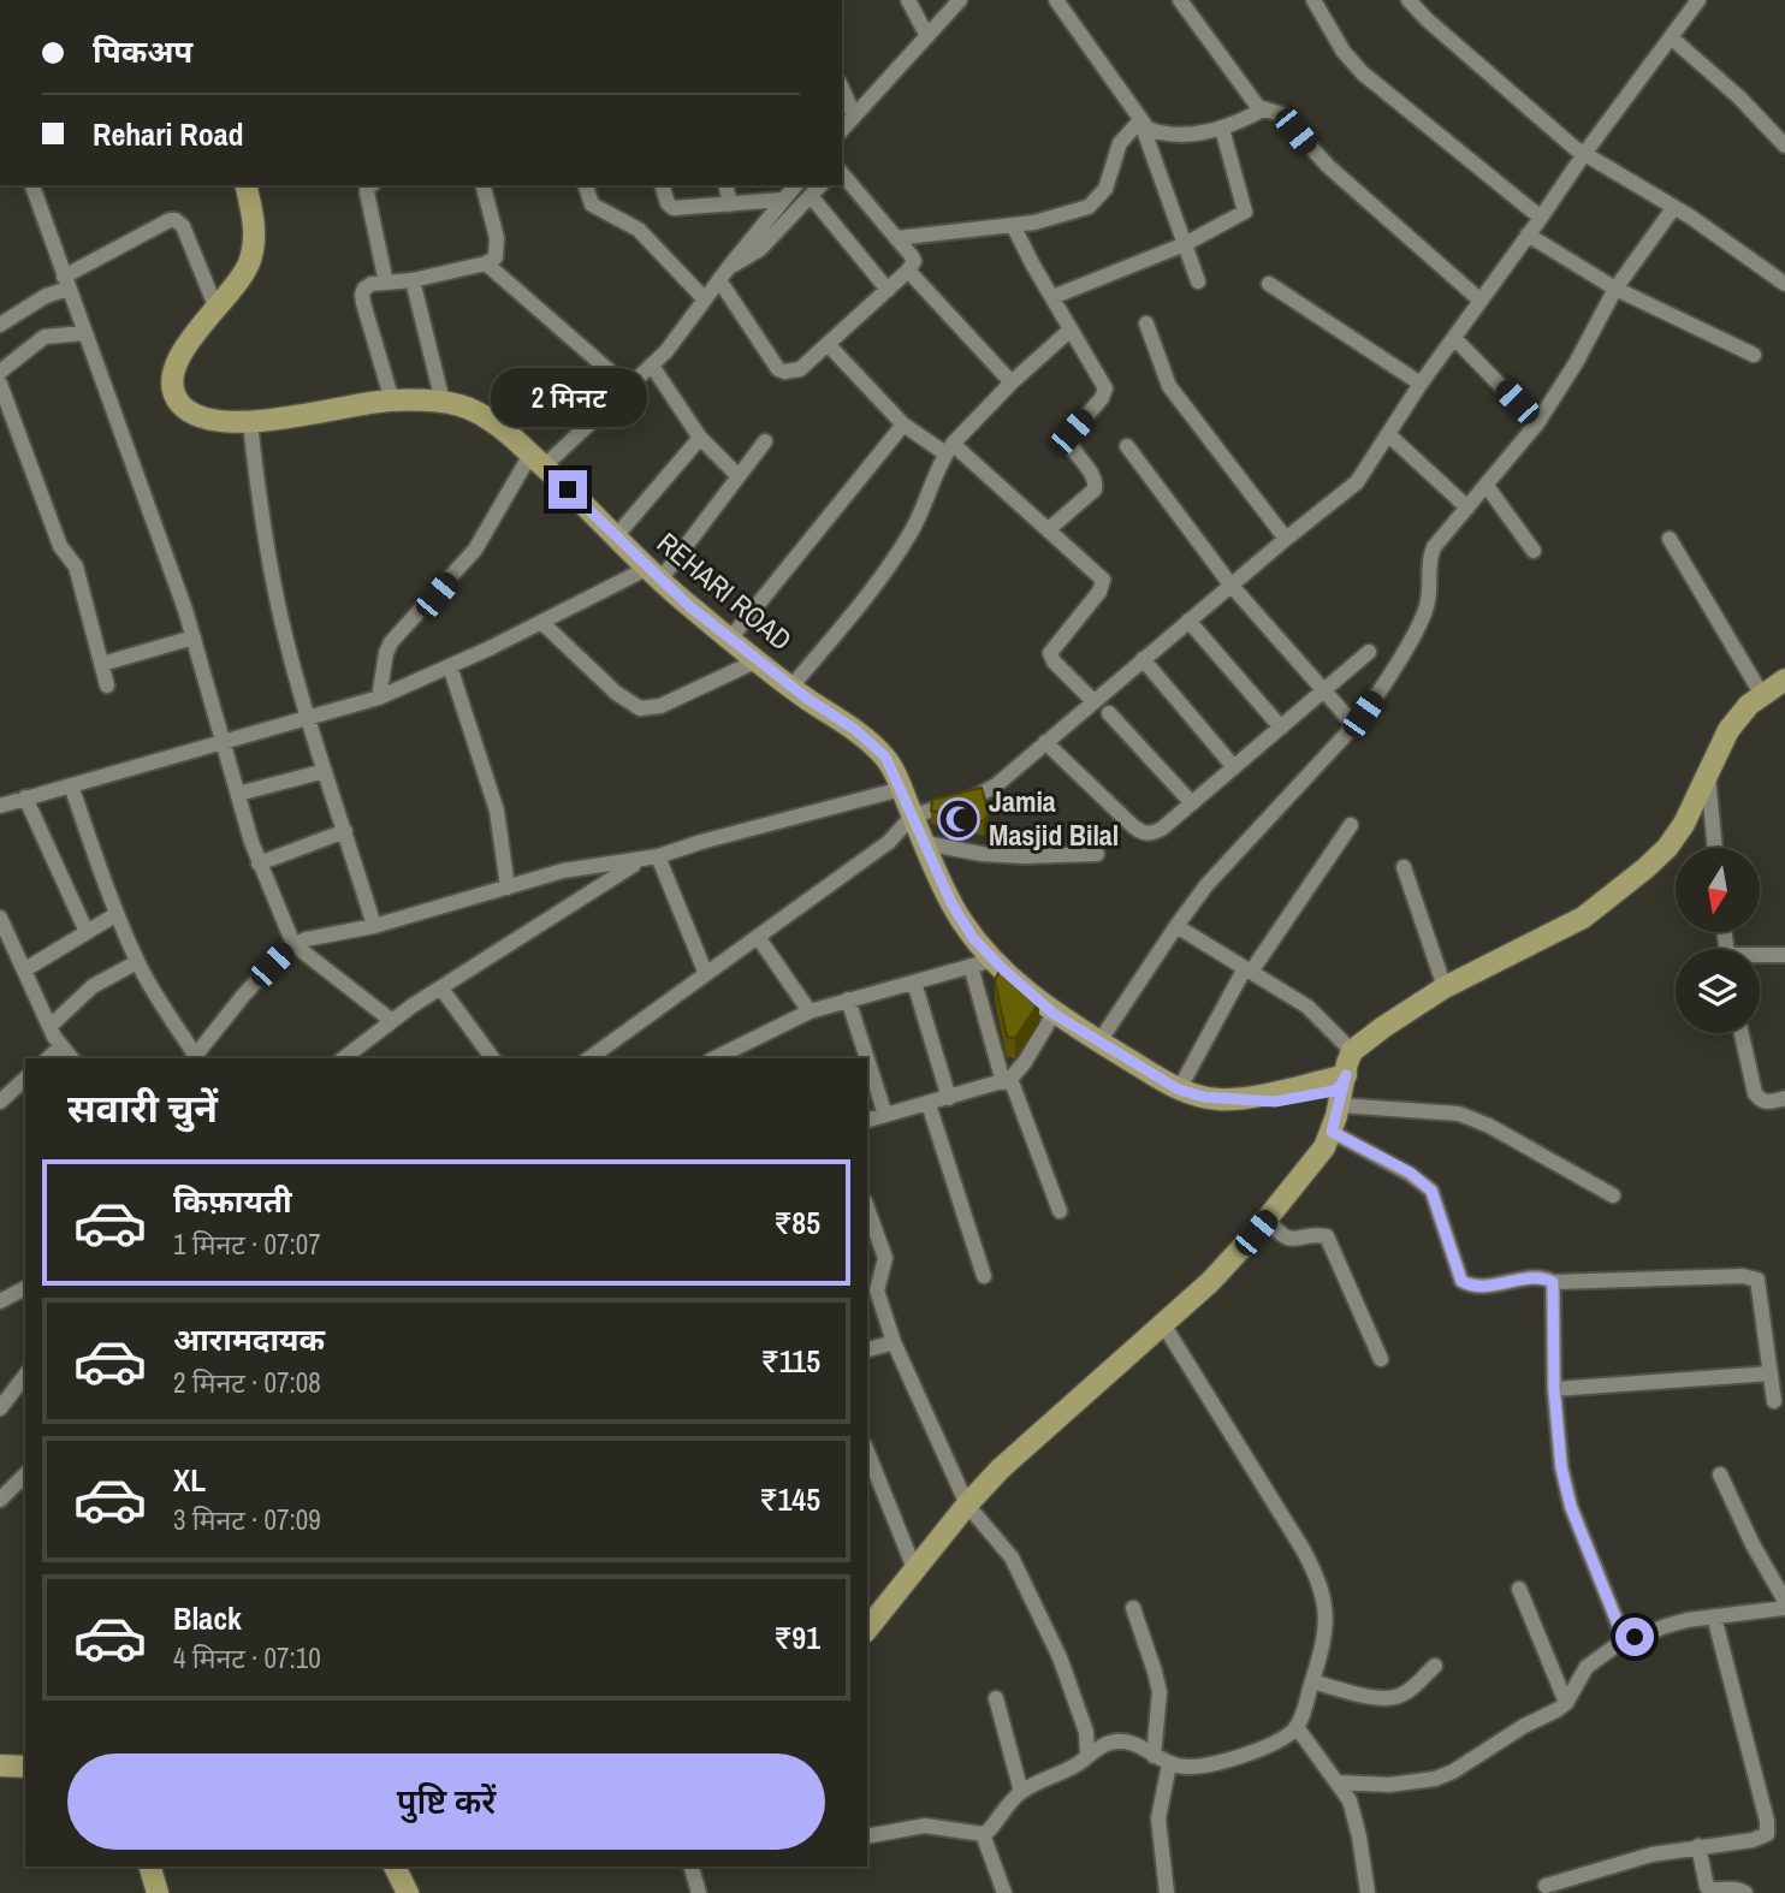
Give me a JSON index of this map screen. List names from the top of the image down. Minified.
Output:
{"streets":{"main road":["REHARI ROAD"]},"places":{"mosque":["Jamia Masjid Bilal"]},"north":"bottom","page":{"banner":["पिकअप","Rehari Road"],"bubble":"2 मिनट","heading":"सवारी चुनें","list":[{"name":"किफ़ायती","note":"1 मिनट · 07:07","value":"₹85"},{"name":"आरामदायक","note":"2 मिनट · 07:08","value":"₹115"},{"name":"XL","note":"3 मिनट · 07:09","value":"₹145"},{"name":"Black","note":"4 मिनट · 07:10","value":"₹91"}],"buttons":"पुष्टि करें"}}
